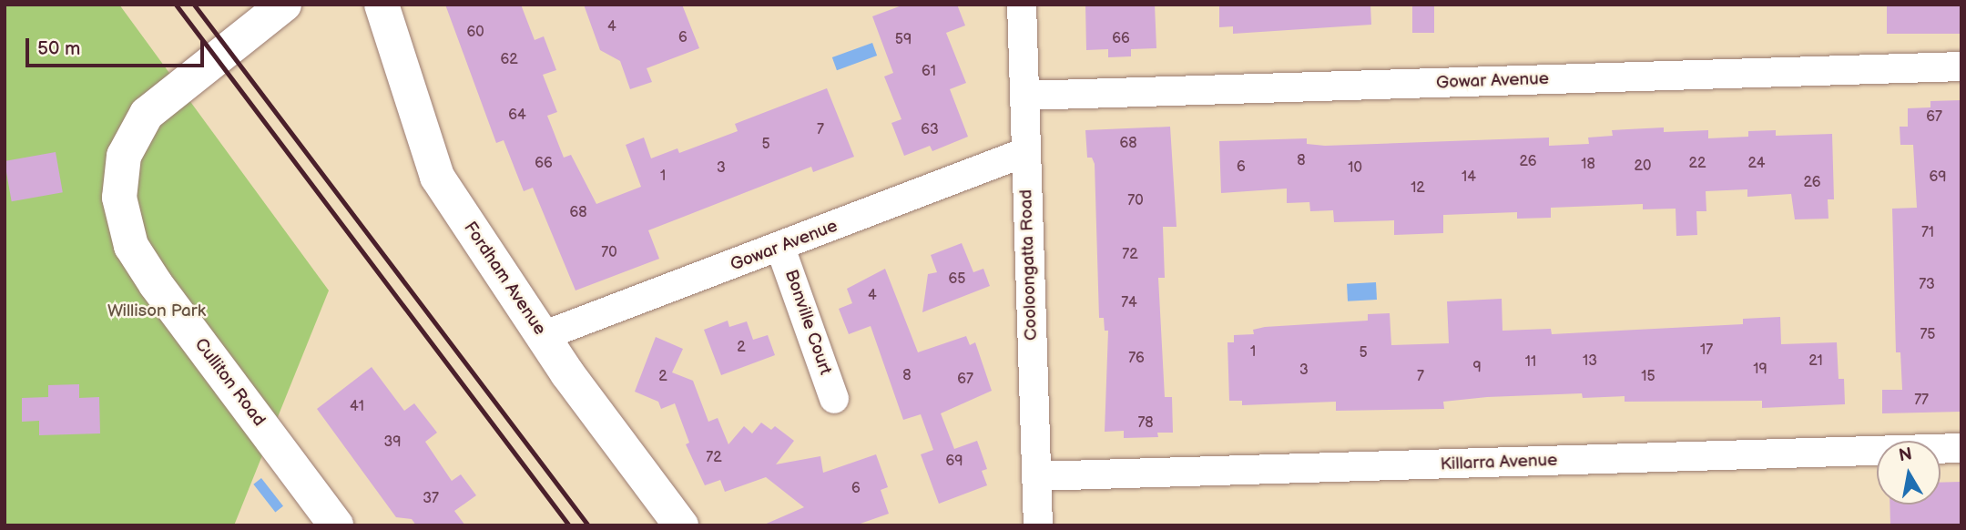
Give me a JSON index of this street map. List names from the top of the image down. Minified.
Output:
{"streets":{"street":["Gowar Avenue","Cooloongatta Road","Fordham Avenue","Bonville Court","Culliton Road","Killarra Avenue"]},"crossings":[["Gowar Avenue","Cooloongatta Road"],["Gowar Avenue","Fordham Avenue"],["Gowar Avenue","Bonville Court"],["Cooloongatta Road","Killarra Avenue"]],"parks":["Willison Park"],"house_numbers":["4","60","6","66","59","62","61","64","67","7","63","68","5","8","26","66","22","24","18","20","6","3","10","1","14","69","26","12","70","68","71","70","72","65","73","4","74","75","2","17","1","5","76","13","21","11","9","19","3","8","2","7","15","67","77","41","78","39","72","69","6","37"],"scale_bar":"50 m","north":"top"}
